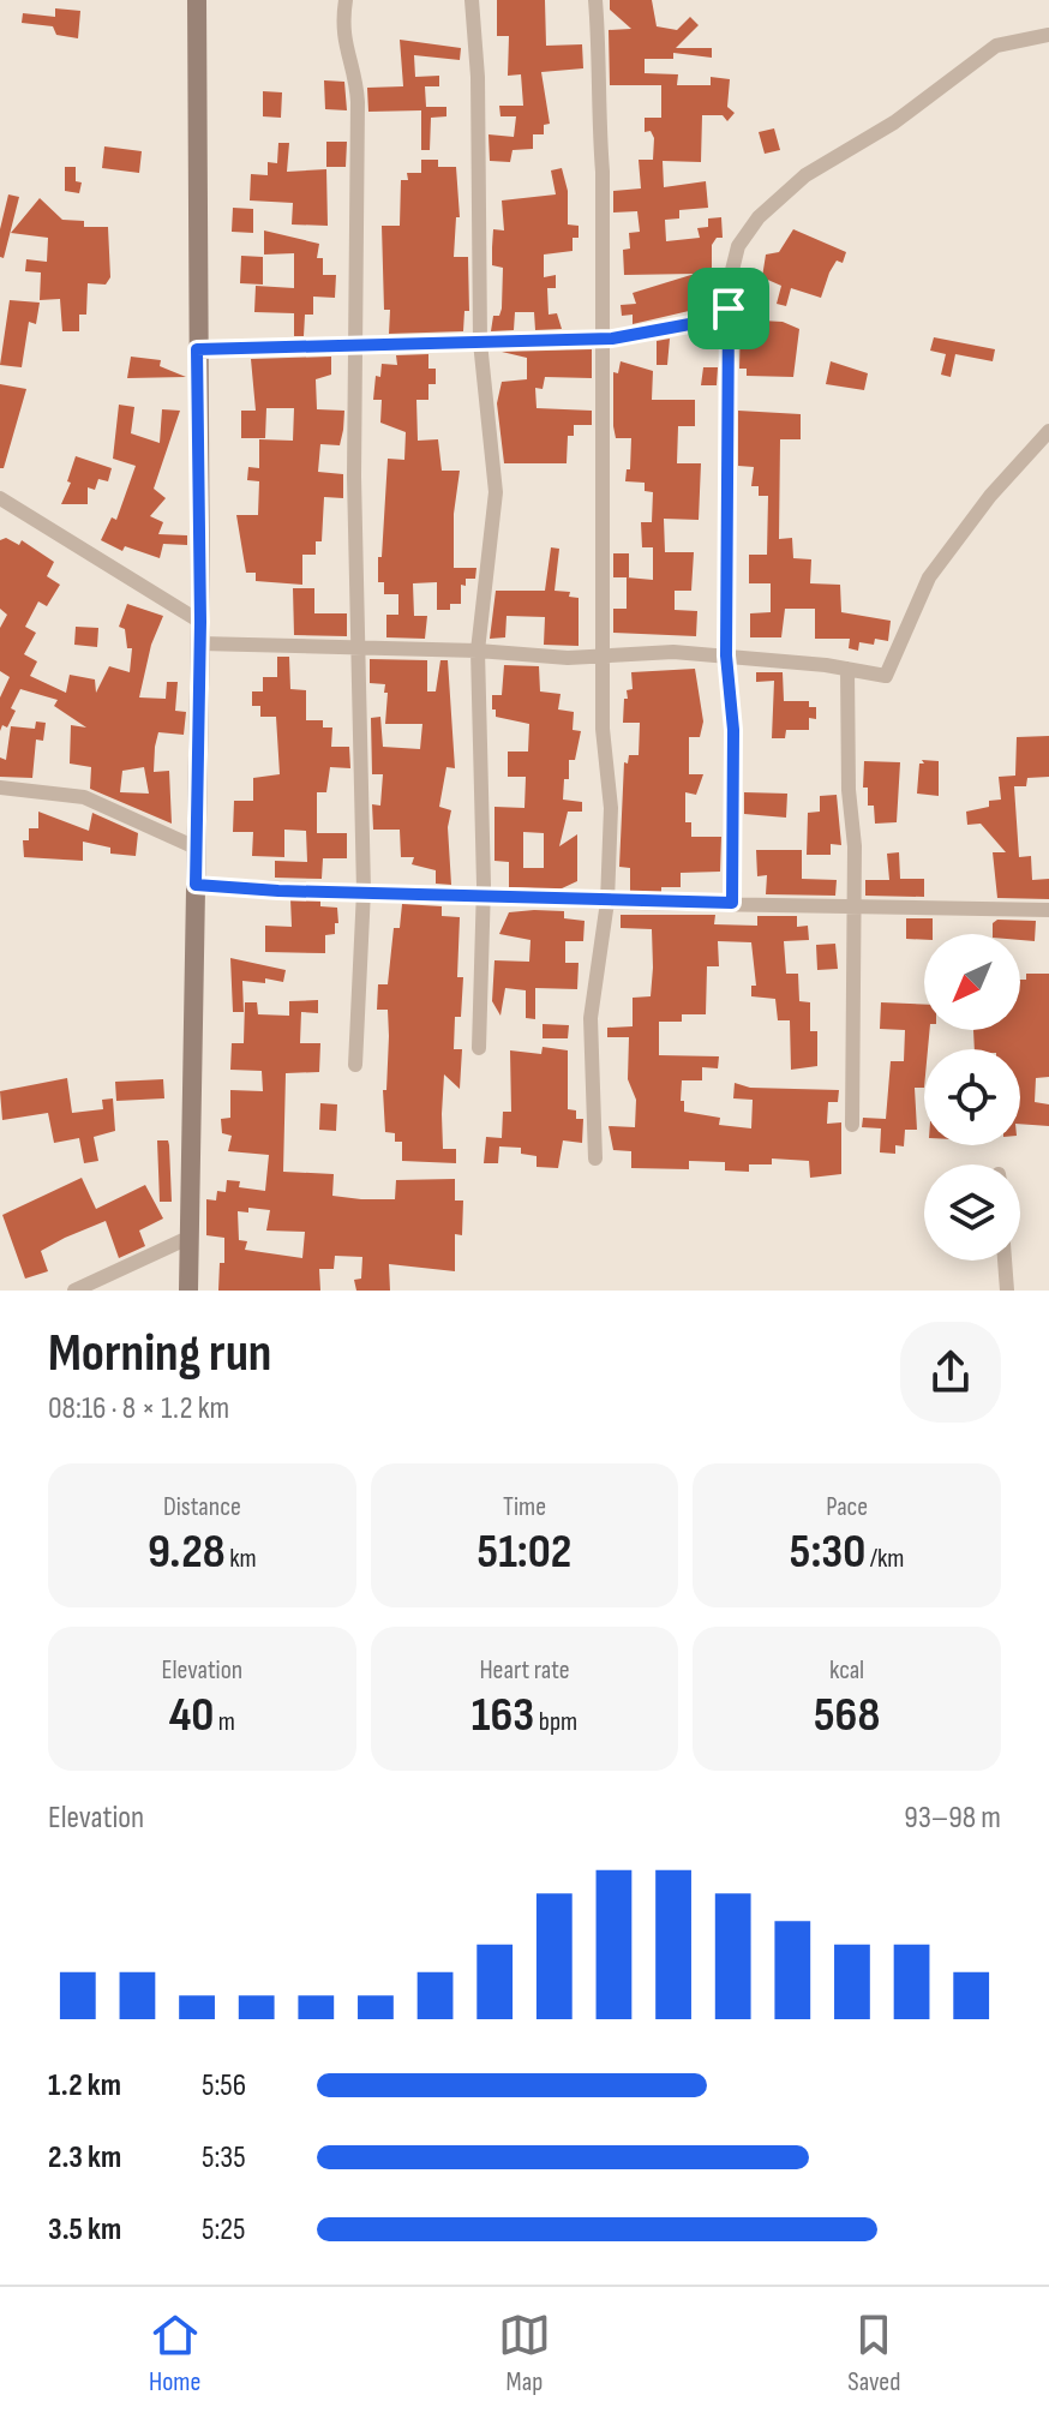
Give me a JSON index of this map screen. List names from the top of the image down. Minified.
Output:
{"north":"bottom left","page":{"heading":["Morning run","08:16 · 8 × 1.2 km"],"stats":[["Distance","9.28 km"],["Time","51:02"],["Pace","5:30 /km"],["Elevation","40 m"],["Heart rate","163 bpm"],["kcal","568"]],"chart":["Elevation","93–98 m"],"list":[{"name":"1.2 km","note":"5:56"},{"name":"2.3 km","note":"5:35"},{"name":"3.5 km","note":"5:25"}],"tabs":["Home","Map","Saved"]}}
